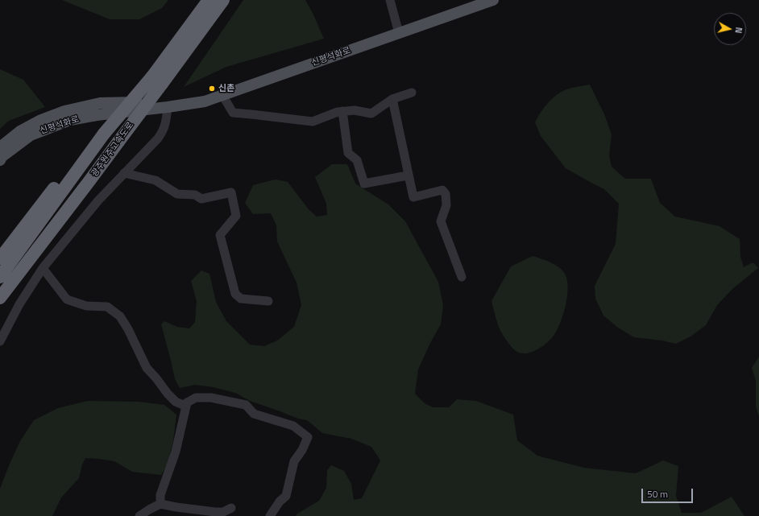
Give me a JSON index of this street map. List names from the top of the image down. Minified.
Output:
{"streets":{"highway":["광주원주고속도로"],"main road":["신평석화로"]},"places":["신촌"],"scale_bar":"50 m","north":"right"}
